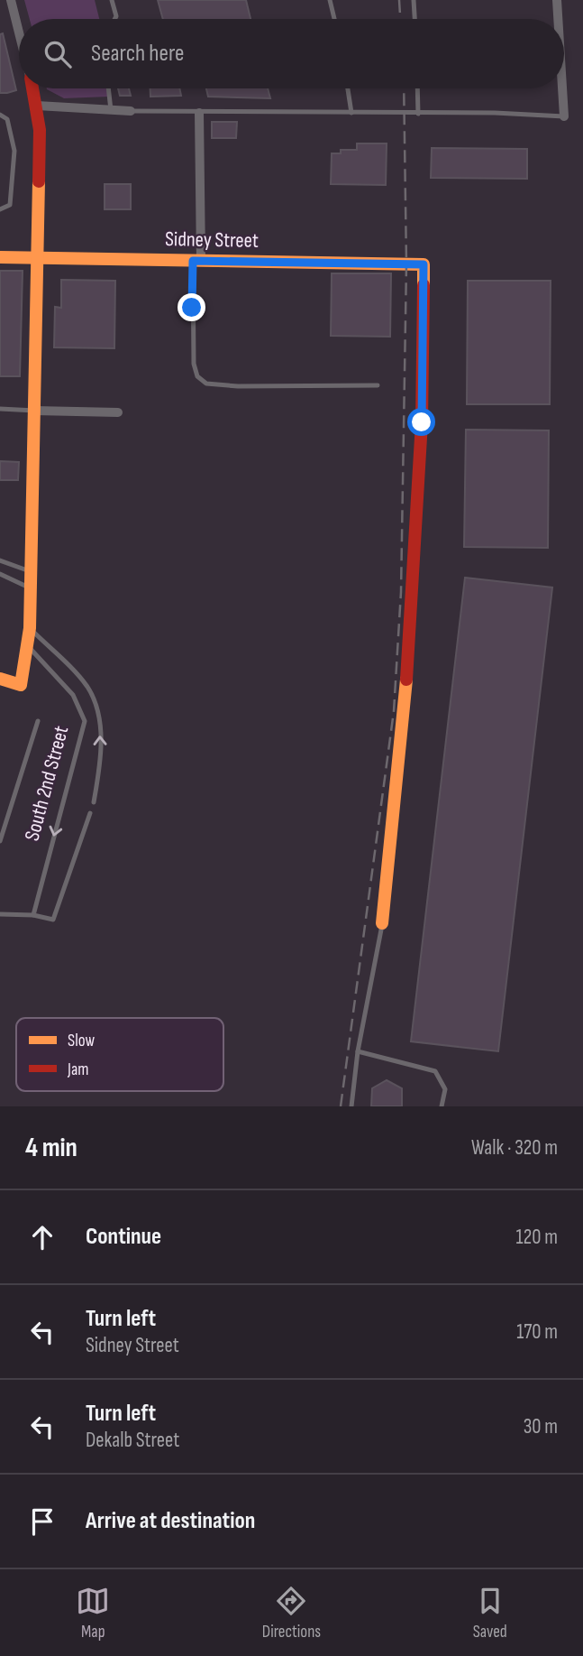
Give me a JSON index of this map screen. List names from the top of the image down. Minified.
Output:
{"streets":{"street":["Sidney Street"],"lane":["South 2nd Street"]},"legend":["Slow","Jam"],"page":{"search":"Search here","heading":["4 min","Walk · 320 m"],"list":[["Continue","120 m"],["Turn left","Sidney Street","170 m"],["Turn left","Dekalb Street","30 m"],"Arrive at destination"],"nav":["Map","Directions","Saved"]}}
